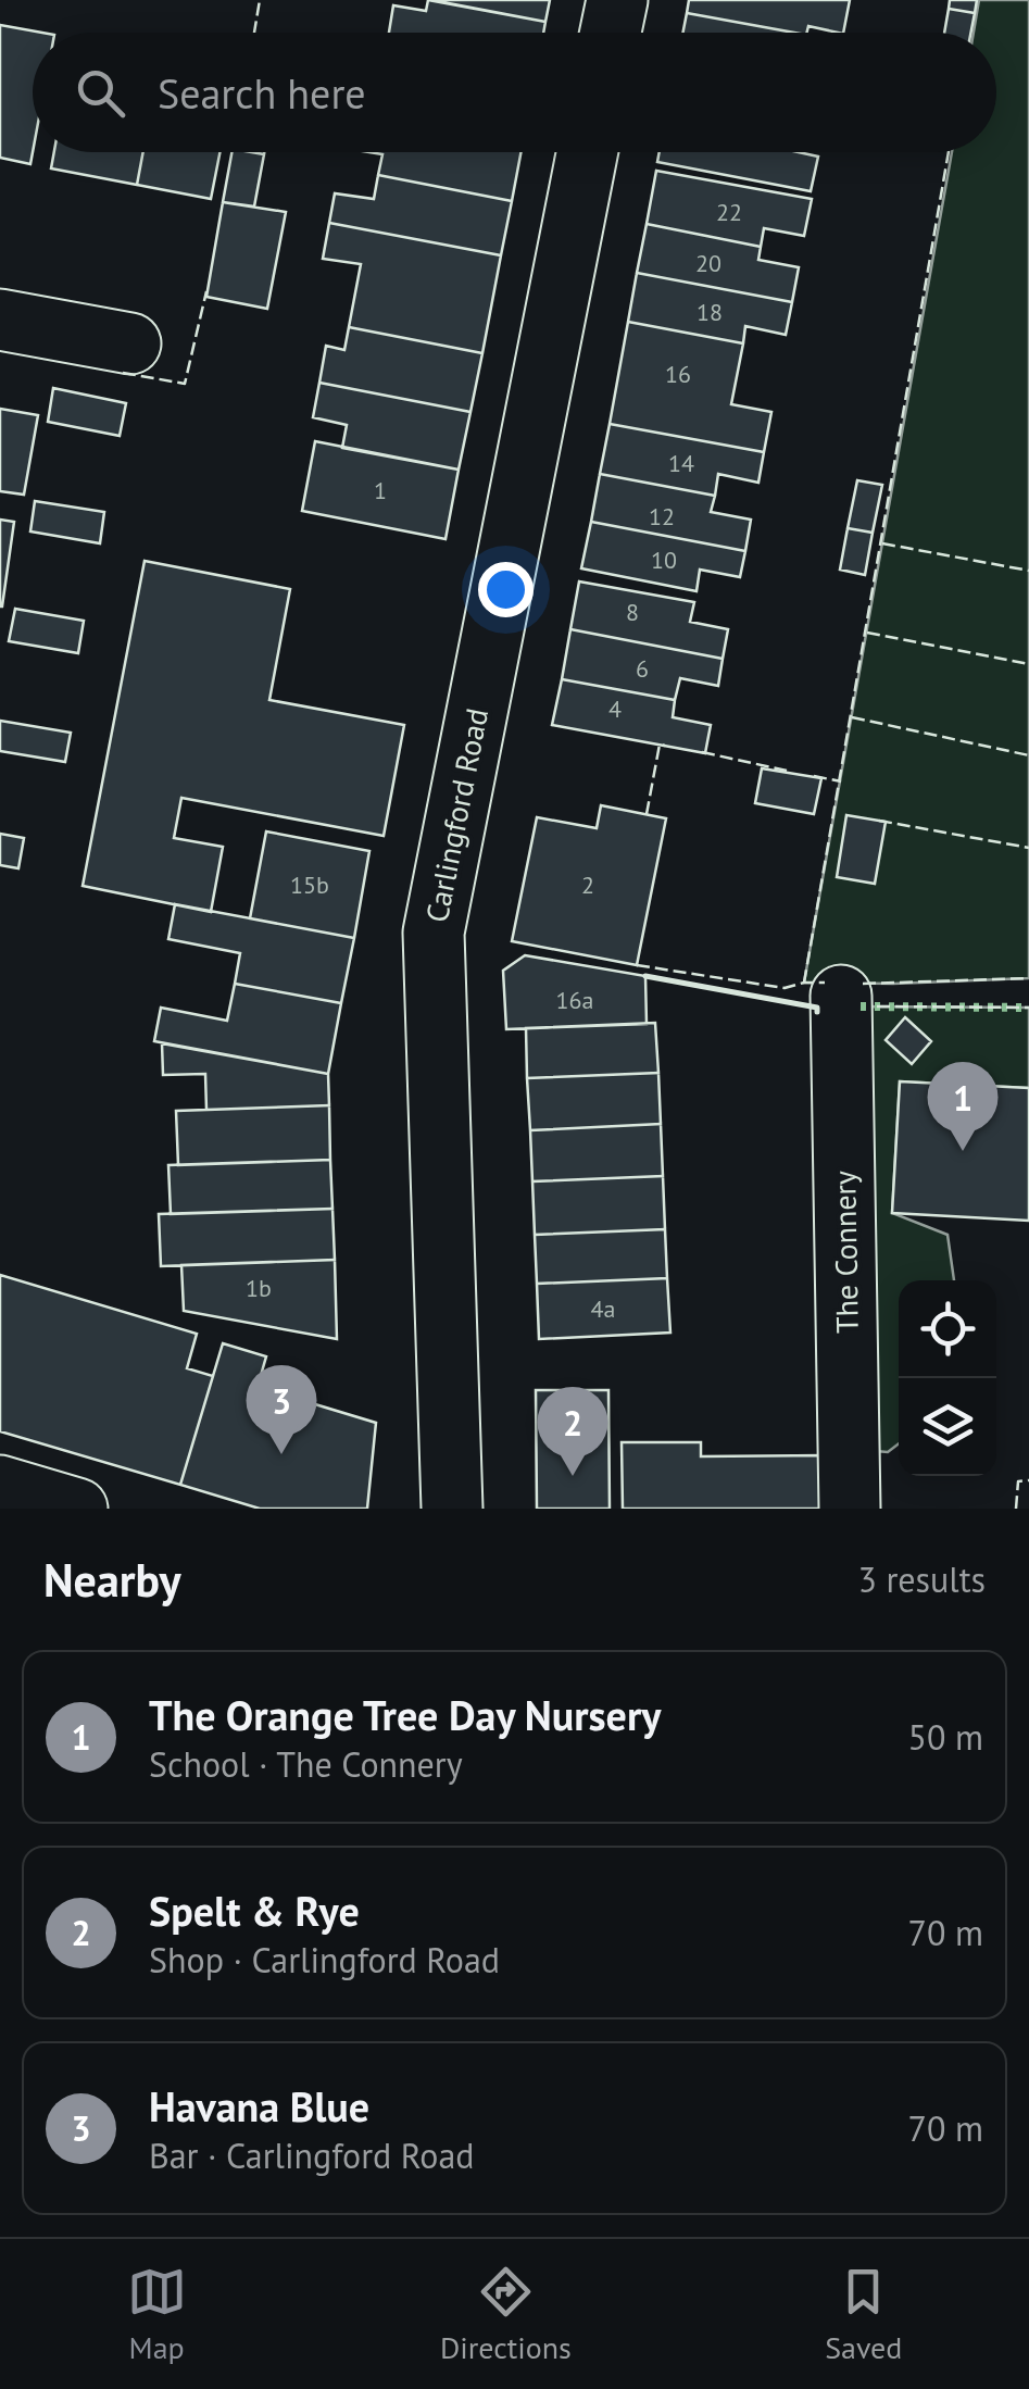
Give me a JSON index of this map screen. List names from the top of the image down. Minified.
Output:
{"streets":{"street":["Carlingford Road","The Connery"]},"house_numbers":["22","20","18","16","14","1","12","10","8","6","4","15b","2","16a","1b","4a"],"page":{"search":"Search here","pins":["1","3","2"],"heading":["Nearby","3 results"],"list":[{"mark":"1","name":"The Orange Tree Day Nursery","note":"School · The Connery","value":"50 m"},{"mark":"2","name":"Spelt & Rye","note":"Shop · Carlingford Road","value":"70 m"},{"mark":"3","name":"Havana Blue","note":"Bar · Carlingford Road","value":"70 m"}],"nav":["Map","Directions","Saved"]}}
